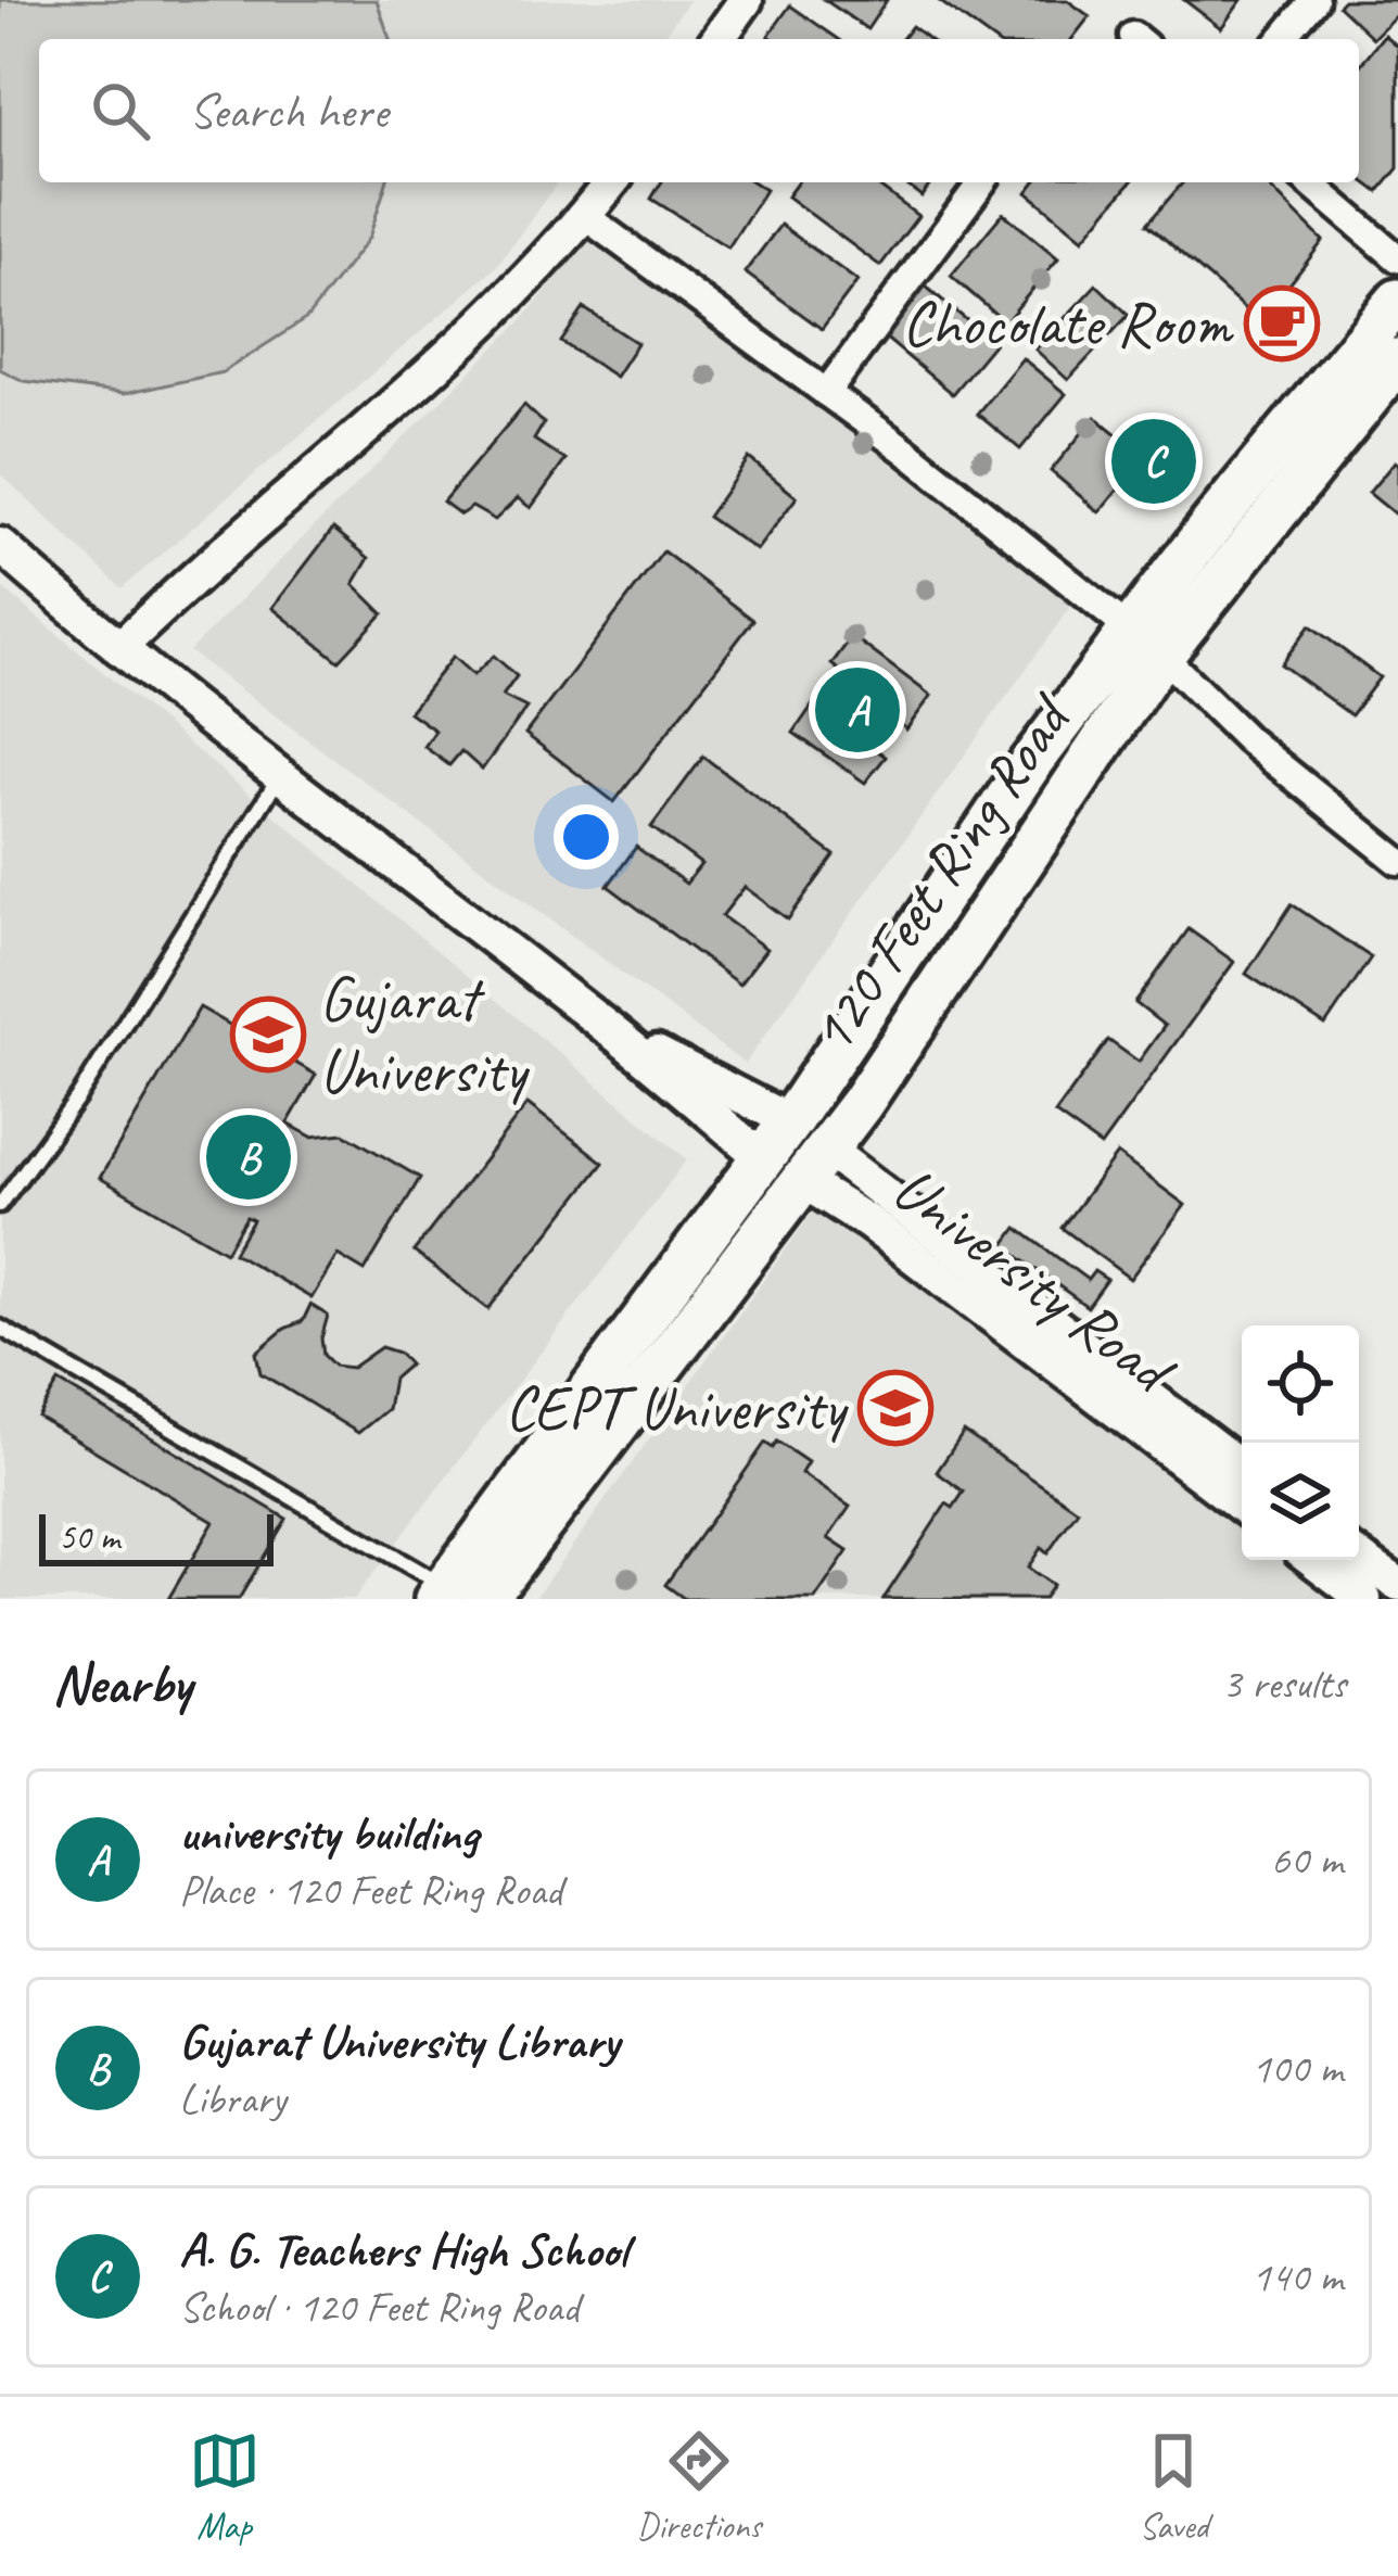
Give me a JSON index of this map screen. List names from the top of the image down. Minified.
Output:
{"streets":{"main road":["120 Feet Ring Road"],"street":["University Road"]},"crossings":[["120 Feet Ring Road","University Road"]],"places":{"cafe":["Chocolate Room"],"school or university":["Gujarat University","CEPT University"]},"scale_bar":"50 m","page":{"search":"Search here","pins":["C","A","B"],"scale":"50 m","heading":["Nearby","3 results"],"list":[{"mark":"A","name":"university building","note":"Place · 120 Feet Ring Road","value":"60 m"},{"mark":"B","name":"Gujarat University Library","note":"Library","value":"100 m"},{"mark":"C","name":"A. G. Teachers High School","note":"School · 120 Feet Ring Road","value":"140 m"}],"nav":["Map","Directions","Saved"]}}
